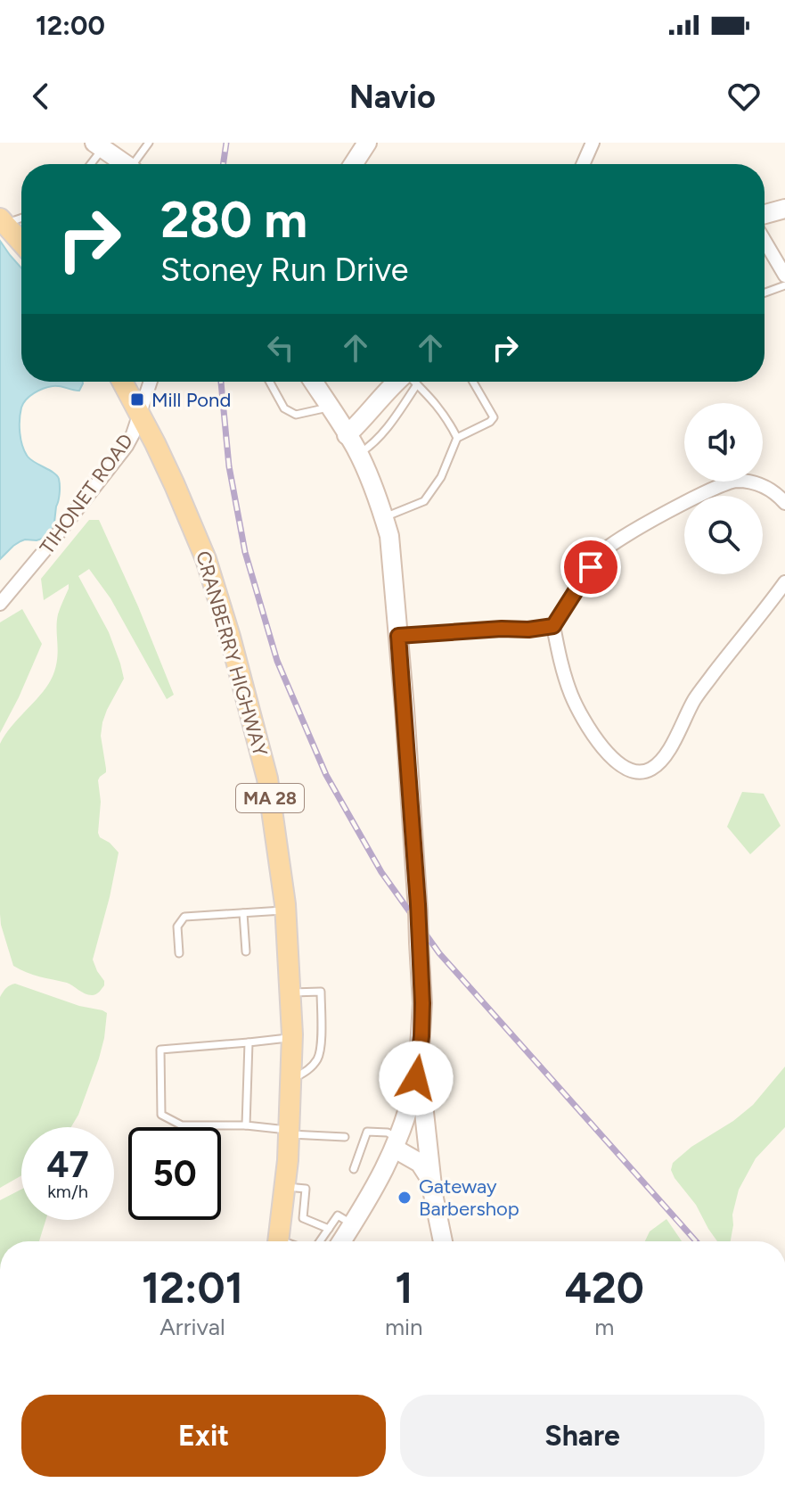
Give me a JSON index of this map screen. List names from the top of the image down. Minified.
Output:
{"streets":{"main road":["CRANBERRY HIGHWAY","MA 28"],"street":["TIHONET ROAD"]},"crossings":[["TIHONET ROAD","CRANBERRY HIGHWAY"]],"places":{"transit":["Mill Pond"],"other":["Gateway Barbershop"]},"page":{"status":"12:00","header":"Navio","turn":["280 m","Stoney Run Drive"],"speed":"47 km/h","limit":"50","eta":["12:01","Arrival","1","min","420","m"],"buttons":["Exit","Share"]}}
